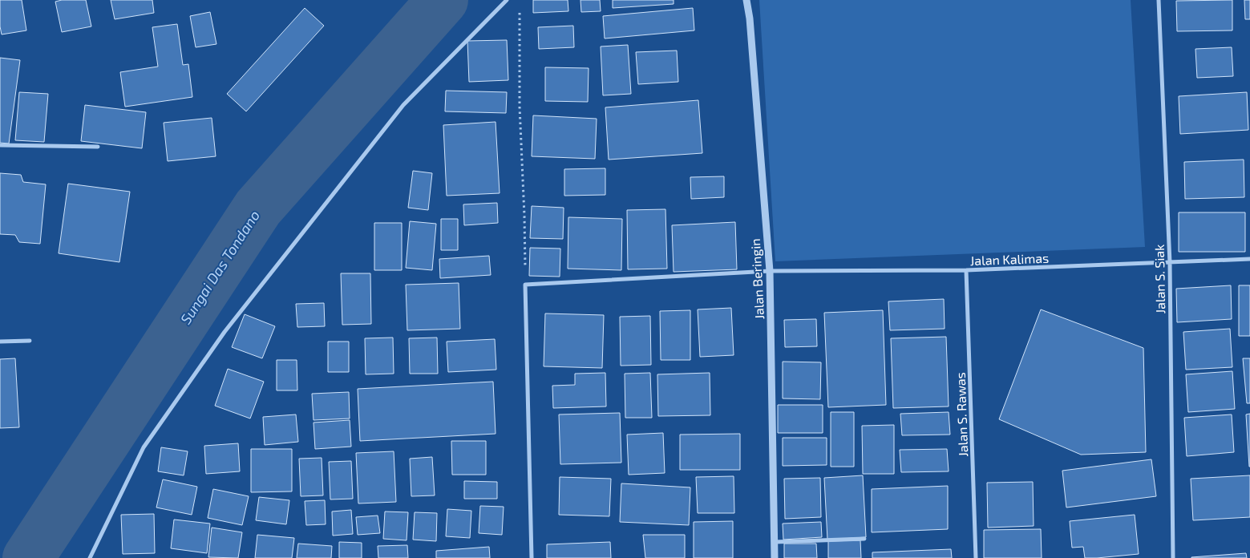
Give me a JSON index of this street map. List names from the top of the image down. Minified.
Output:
{"streets":{"street":["Jalan Kalimas","Jalan Beringin","Jalan S. Siak","Jalan S. Rawas"]},"crossings":[["Jalan Kalimas","Jalan Beringin"],["Jalan Kalimas","Jalan S. Siak"],["Jalan Kalimas","Jalan S. Rawas"]],"water":["Sungai Das Tondano"]}
